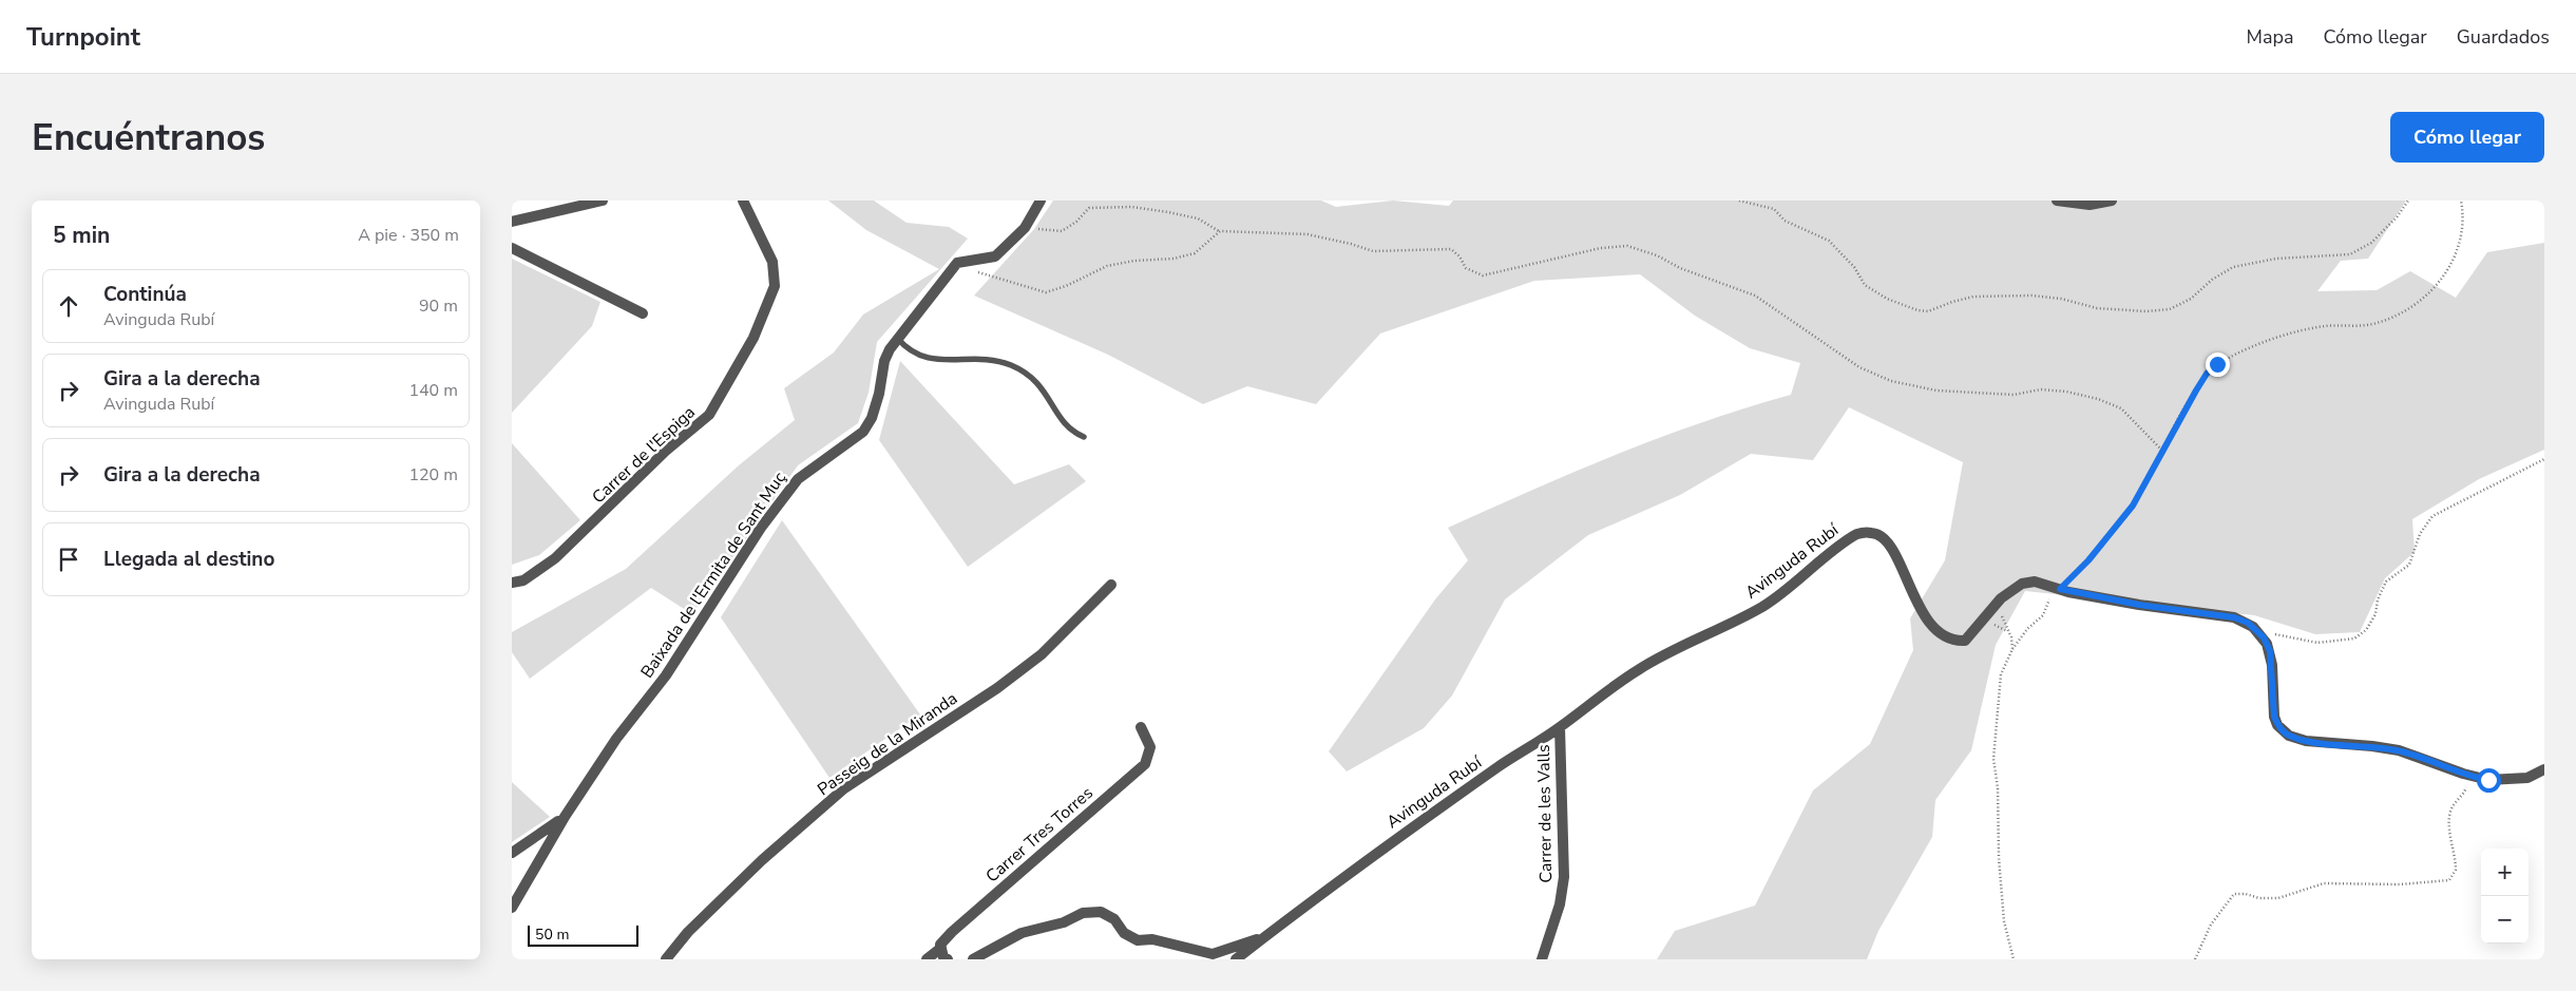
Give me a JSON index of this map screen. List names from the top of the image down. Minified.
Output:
{"streets":{"street":["Carrer de l'Espiga","Avinguda Rubí","Baixada de l'Ermita de Sant Muç","Passeig de la Miranda","Carrer de les Valls","Carrer Tres Torres"]},"crossings":[["Avinguda Rubí","Carrer de les Valls"]],"scale_bar":"50 m","page":{"header":"Turnpoint","nav":["Mapa","Cómo llegar","Guardados"],"buttons":"Cómo llegar","title":"Encuéntranos","heading":["5 min","A pie · 350 m"],"list":[["Continúa","Avinguda Rubí","90 m"],["Gira a la derecha","Avinguda Rubí","140 m"],["Gira a la derecha","120 m"],"Llegada al destino"],"map_buttons":["+","−"],"scale":"50 m"}}
